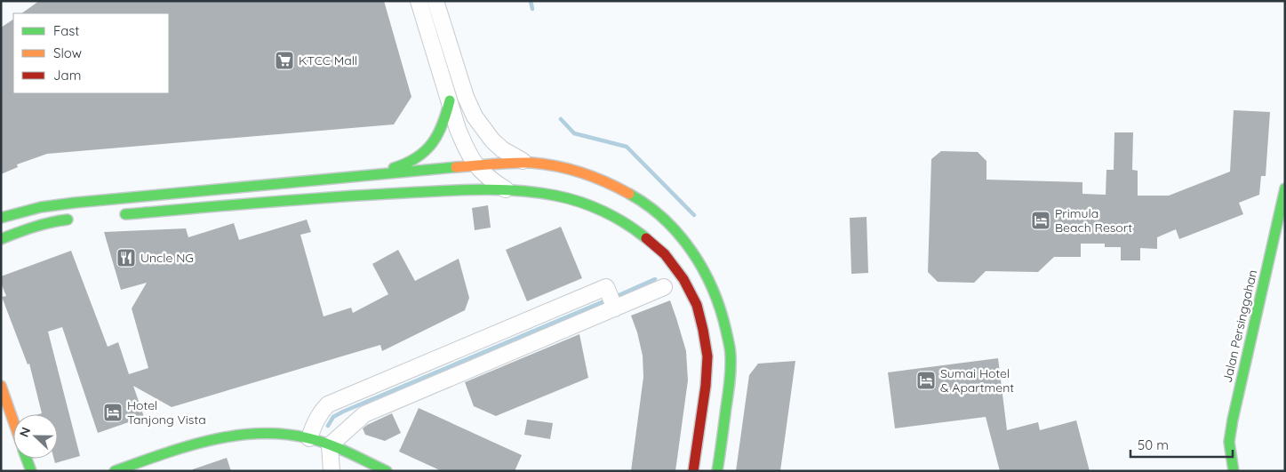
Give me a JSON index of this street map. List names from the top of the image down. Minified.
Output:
{"streets":{"main road":["Jalan Persinggahan"]},"places":{"supermarket":["KTCC Mall"],"hotel":["Primula Beach Resort","Sumai Hotel & Apartment","Hotel Tanjong Vista"],"restaurant":["Uncle NG"]},"legend":["Fast","Slow","Jam"],"scale_bar":"50 m","north":"left"}
